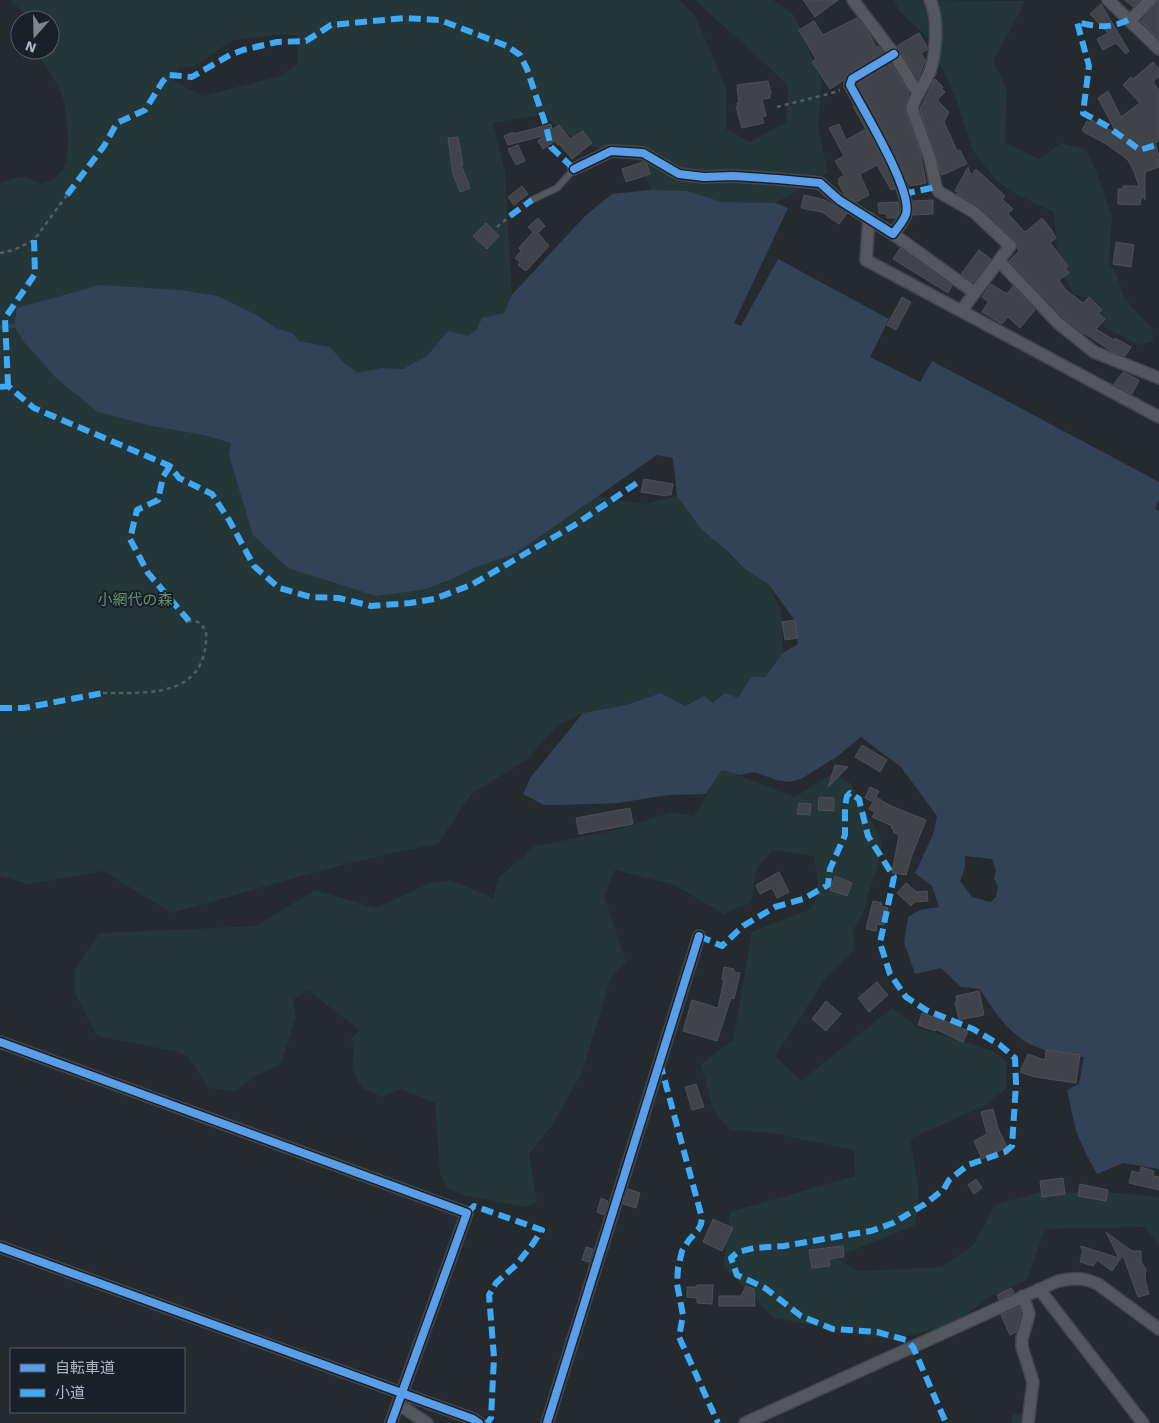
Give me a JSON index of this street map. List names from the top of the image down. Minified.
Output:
{"parks":["小網代の森"],"legend":["自転車道","小道"],"north":"bottom"}
